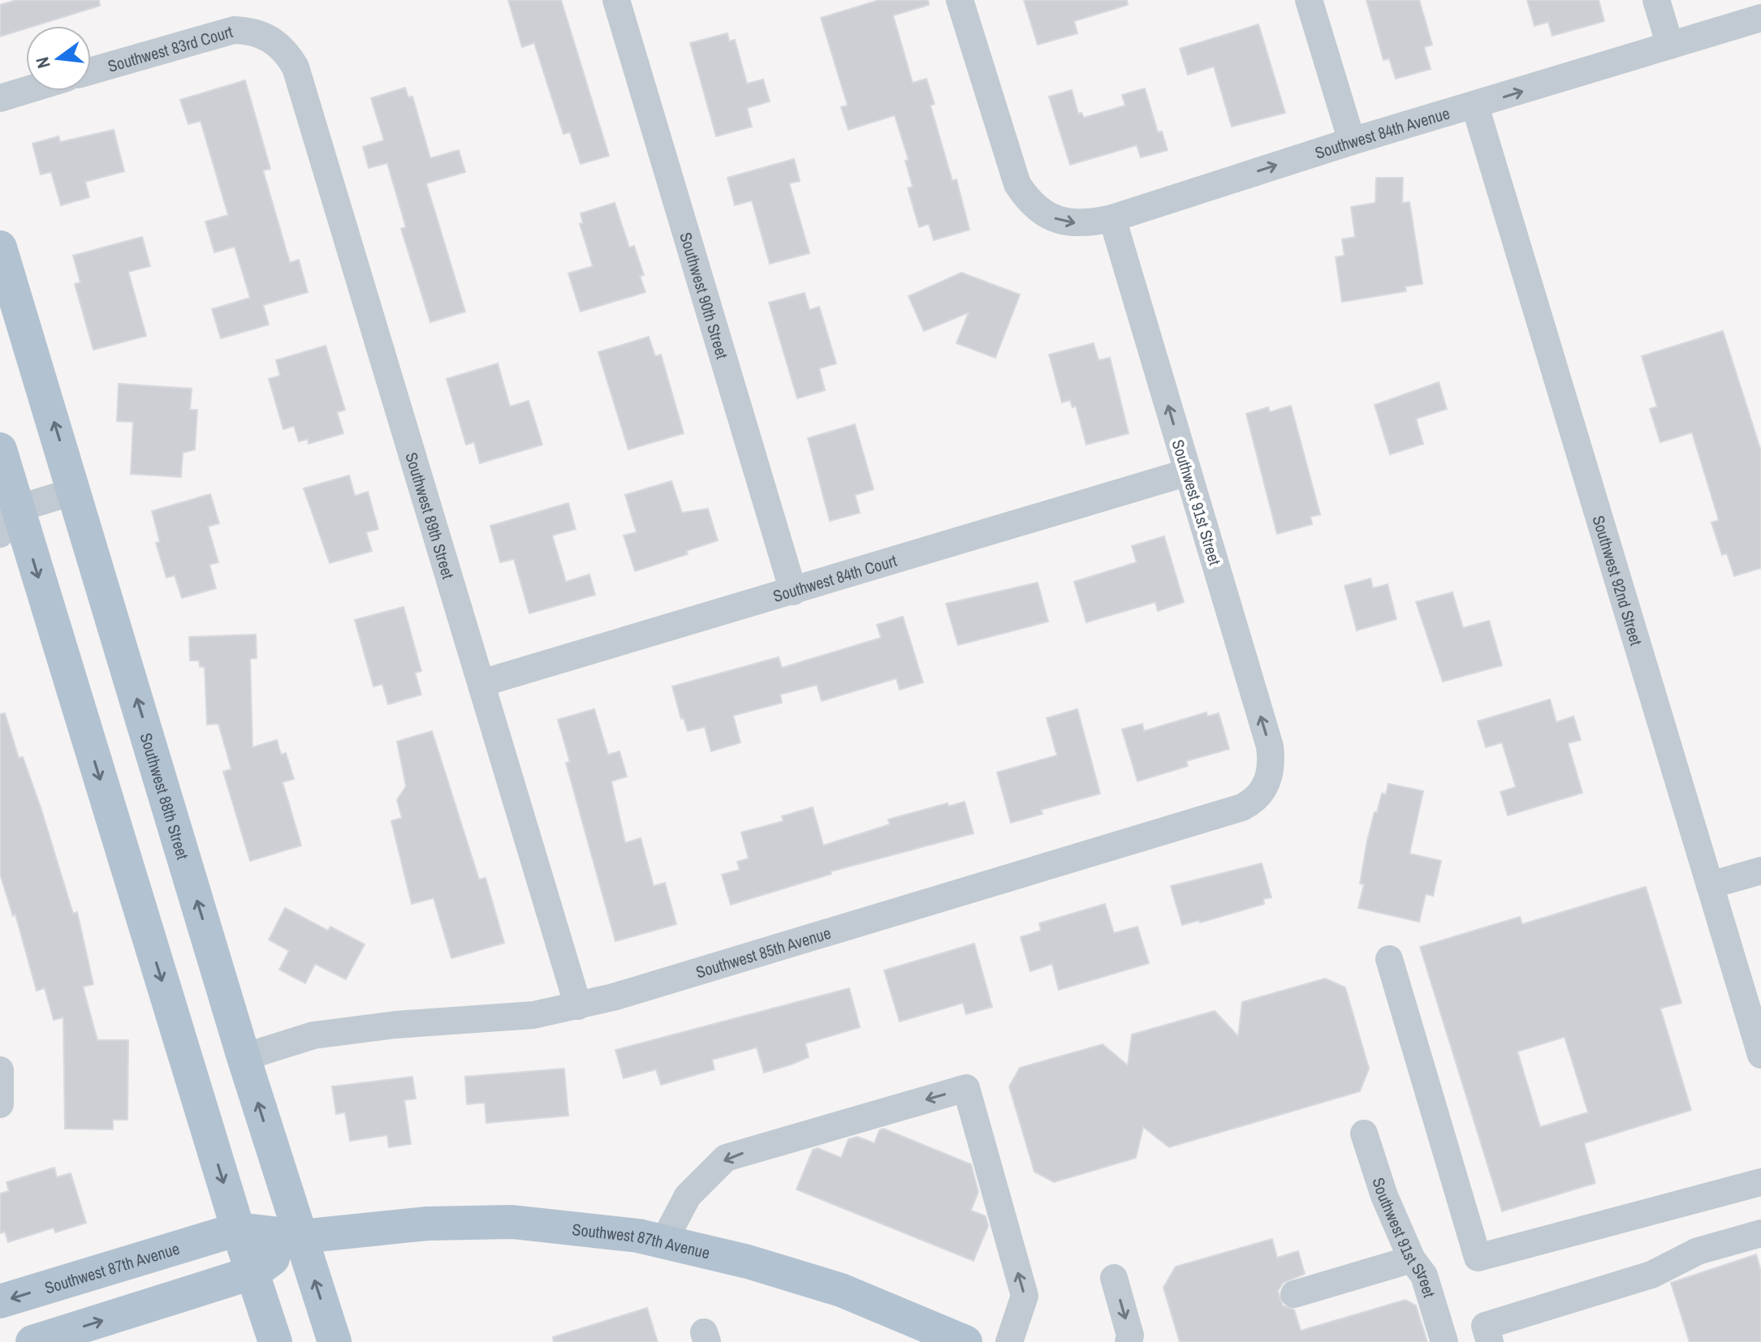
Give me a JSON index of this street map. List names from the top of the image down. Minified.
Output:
{"streets":{"main road":["Southwest 88th Street","Southwest 87th Avenue"],"street":["Southwest 83rd Court","Southwest 84th Avenue","Southwest 90th Street","Southwest 91st Street","Southwest 89th Street","Southwest 84th Court","Southwest 92nd Street","Southwest 85th Avenue"]},"crossings":[["Southwest 83rd Court","Southwest 89th Street"],["Southwest 84th Avenue","Southwest 91st Street"],["Southwest 84th Avenue","Southwest 92nd Street"],["Southwest 90th Street","Southwest 84th Court"],["Southwest 91st Street","Southwest 84th Court"],["Southwest 91st Street","Southwest 85th Avenue"],["Southwest 89th Street","Southwest 84th Court"],["Southwest 89th Street","Southwest 85th Avenue"],["Southwest 88th Street","Southwest 85th Avenue"],["Southwest 88th Street","Southwest 87th Avenue"]],"one_way":["Southwest 91st Street"],"north":"left"}
